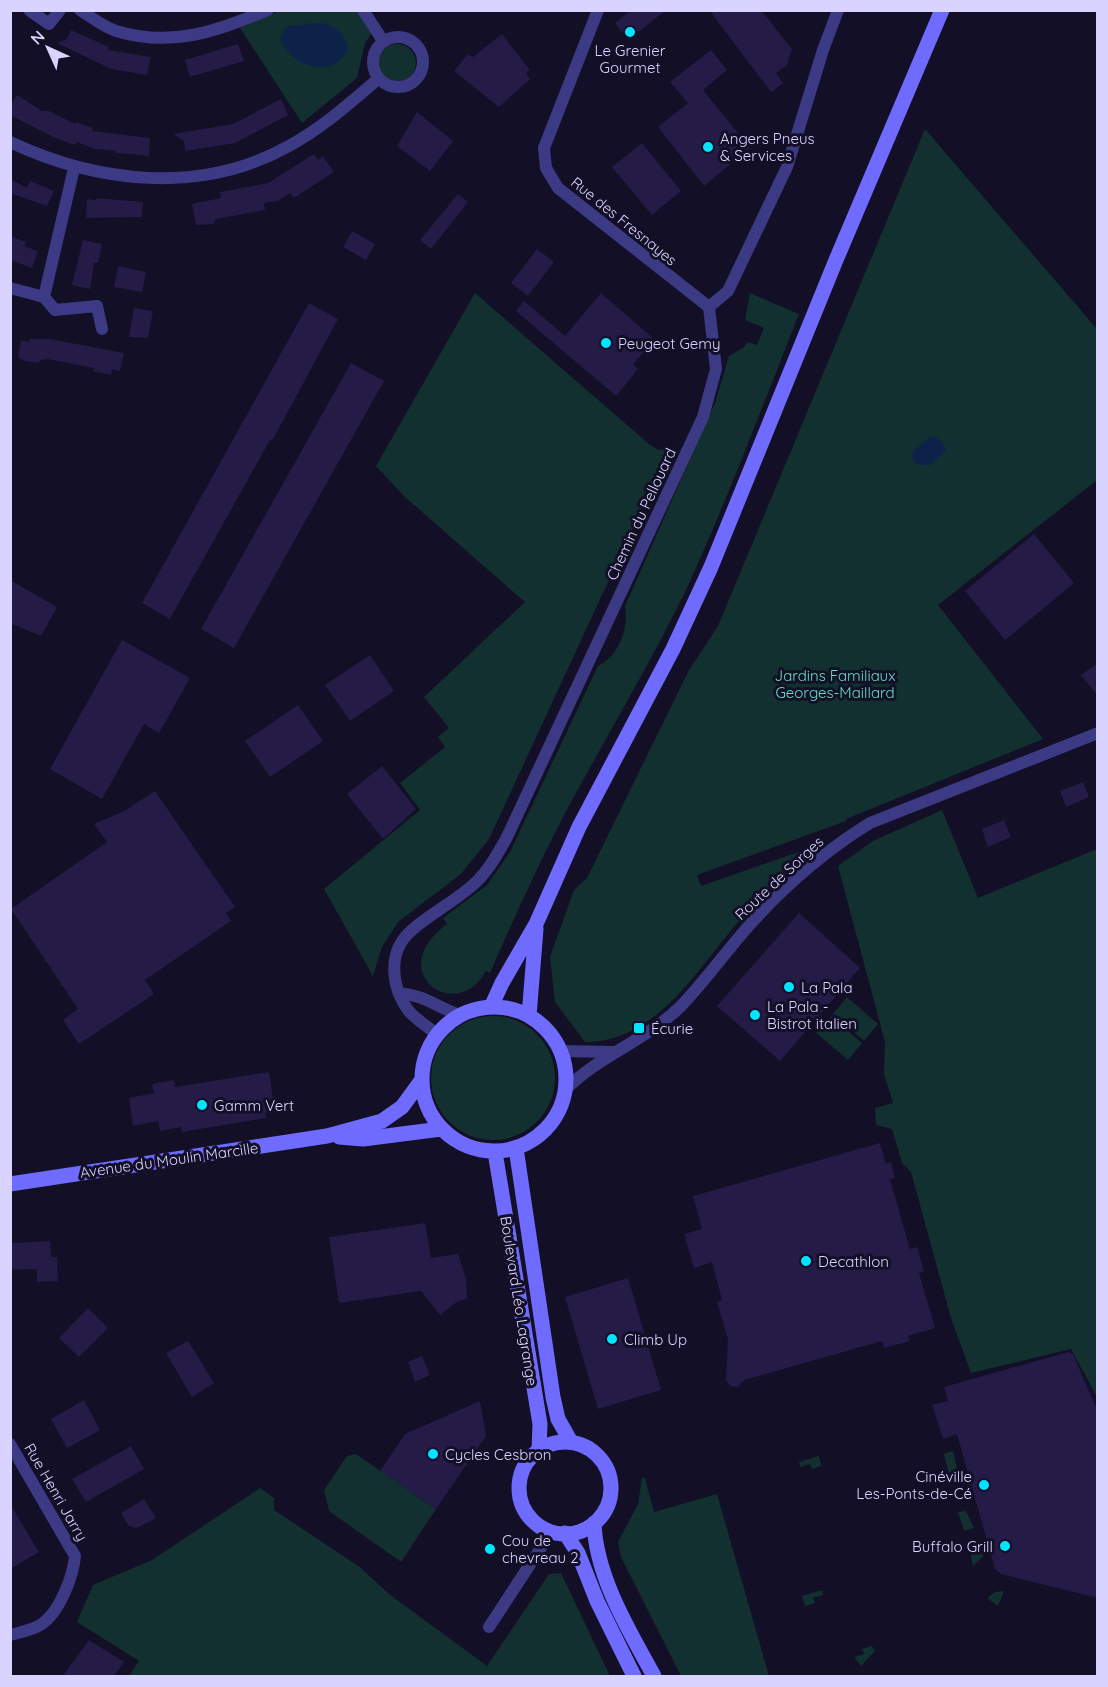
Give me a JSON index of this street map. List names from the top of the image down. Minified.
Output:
{"streets":{"main road":["Avenue du Moulin Marcille","Boulevard Léo Lagrange"],"street":["Rue des Fresnayes","Chemin du Pellouard","Route de Sorges","Rue Henri Jarry"]},"crossings":[["Rue des Fresnayes","Chemin du Pellouard"],["Chemin du Pellouard","Route de Sorges"],["Chemin du Pellouard","Avenue du Moulin Marcille"],["Chemin du Pellouard","Boulevard Léo Lagrange"],["Route de Sorges","Avenue du Moulin Marcille"],["Route de Sorges","Boulevard Léo Lagrange"],["Avenue du Moulin Marcille","Boulevard Léo Lagrange"]],"parks":["Jardins Familiaux Georges-Maillard"],"places":{"other":["Le Grenier Gourmet","Angers Pneus & Services","Peugeot Gemy","La Pala","La Pala - Bistrot italien","Gamm Vert","Decathlon","Climb Up","Cycles Cesbron","Cinéville Les-Ponts-de-Cé","Buffalo Grill","Cou de chevreau 2"],"transit":["Écurie"]},"north":"top left"}
